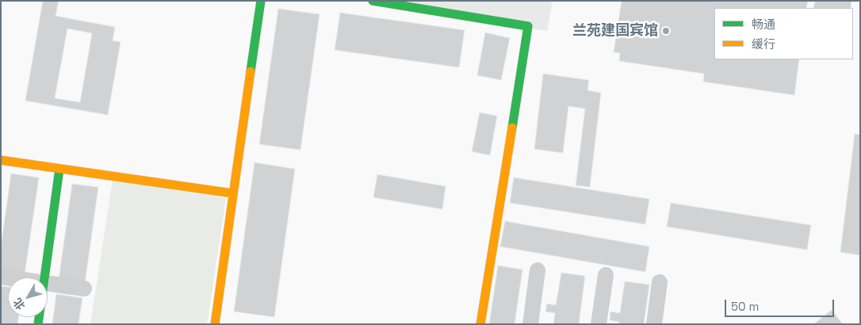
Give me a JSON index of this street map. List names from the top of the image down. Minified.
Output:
{"places":["兰苑建国宾馆"],"legend":["畅通","缓行"],"scale_bar":"50 m","north":"bottom left"}
